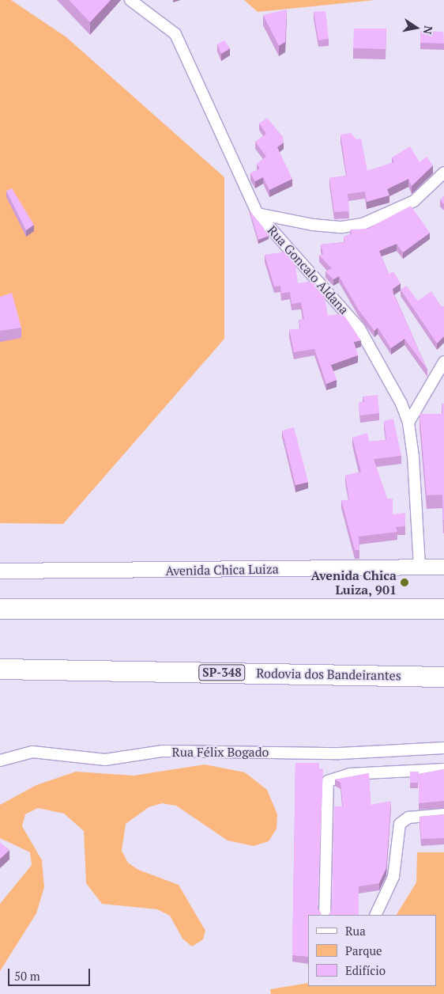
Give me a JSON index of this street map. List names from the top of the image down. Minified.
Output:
{"streets":{"highway":["SP-348","Rodovia dos Bandeirantes"],"main road":["Avenida Chica Luiza"],"street":["Rua Goncalo Aldana","Rua Félix Bogado"]},"crossings":[["Rua Goncalo Aldana","Avenida Chica Luiza"]],"places":["Avenida Chica Luiza, 901"],"legend":["Rua","Parque","Edifício"],"scale_bar":"50 m","north":"right"}
